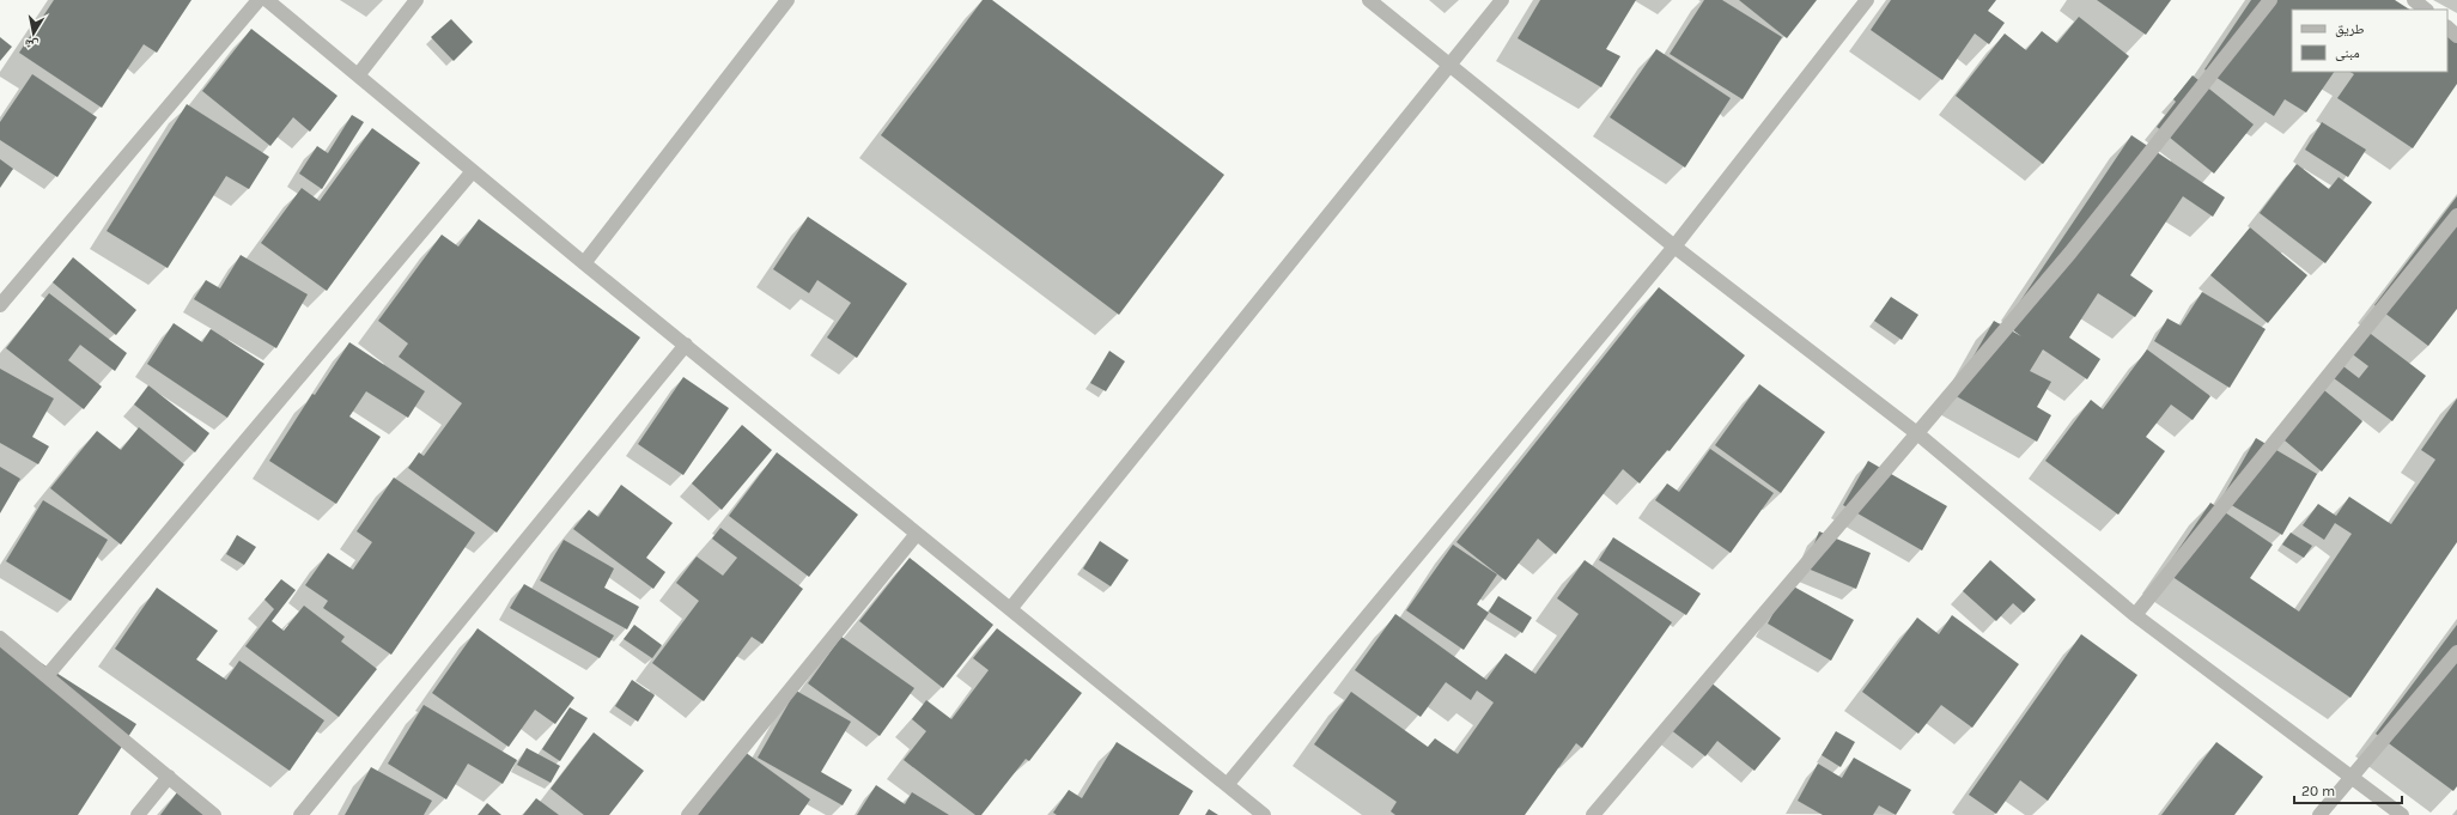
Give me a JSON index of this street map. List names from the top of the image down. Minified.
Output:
{"legend":["طريق","مبنى"],"scale_bar":"20 m","north":"bottom"}
